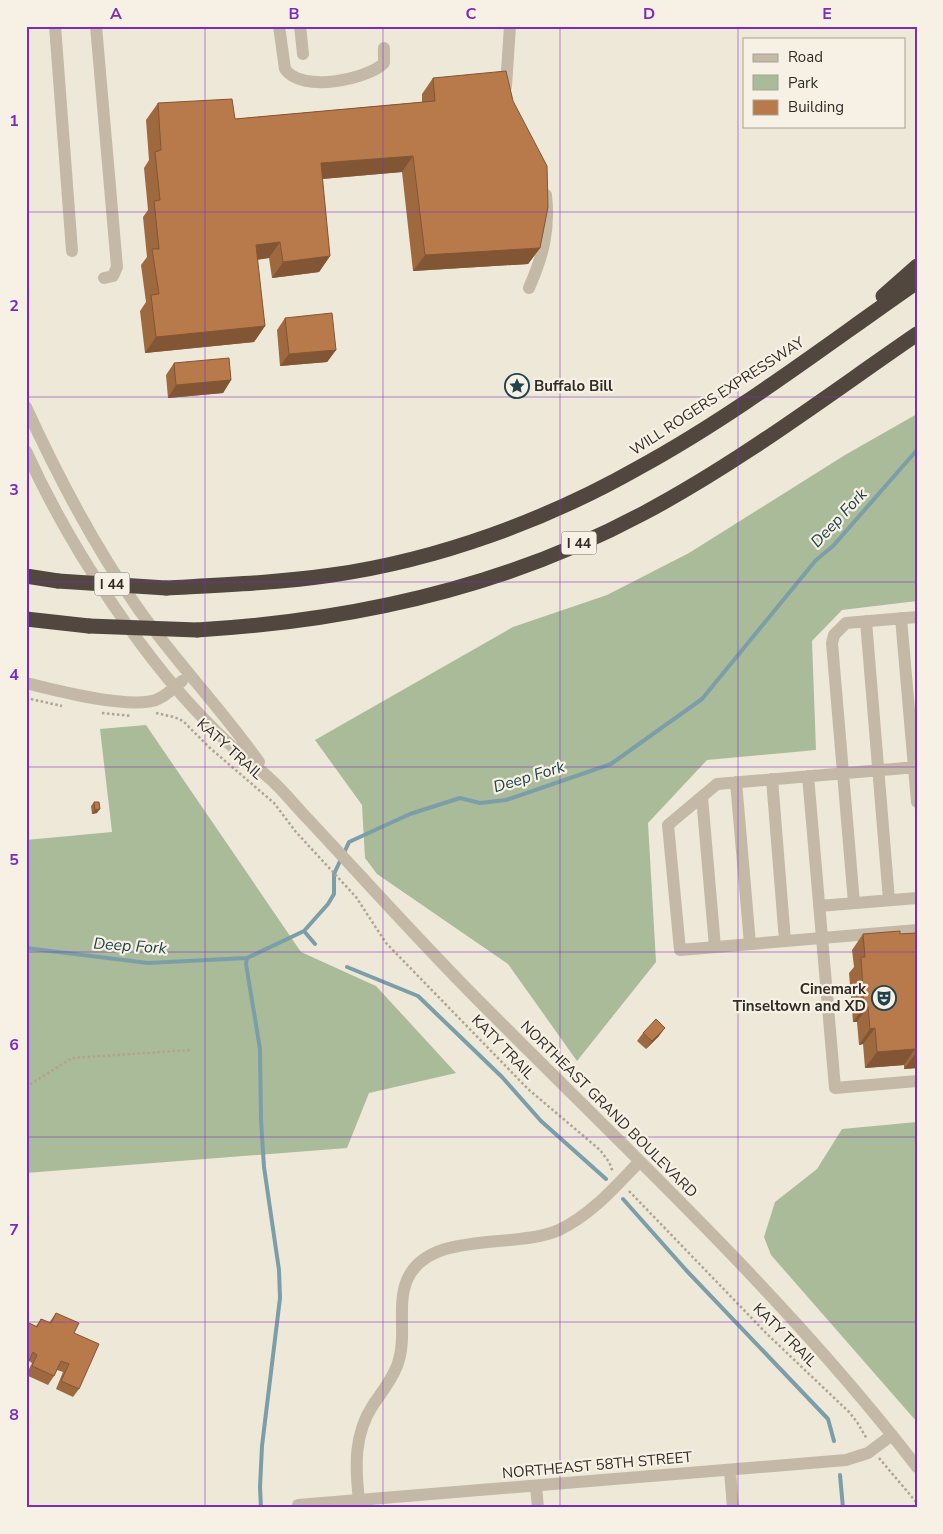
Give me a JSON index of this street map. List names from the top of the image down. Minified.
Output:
{"streets":{"highway":["WILL ROGERS EXPRESSWAY","I 44"],"street":["NORTHEAST GRAND BOULEVARD","NORTHEAST 58TH STREET"],"path":["KATY TRAIL"]},"crossings":[["KATY TRAIL","NORTHEAST 58TH STREET"],["NORTHEAST GRAND BOULEVARD","NORTHEAST 58TH STREET"]],"water":["Deep Fork"],"places":{"place":["Buffalo Bill"],"theatre":["Cinemark Tinseltown and XD"]},"legend":["Road","Park","Building"],"grid":{"columns":["A","B","C","D","E"],"rows":["1","2","3","4","5","6","7","8"]}}
